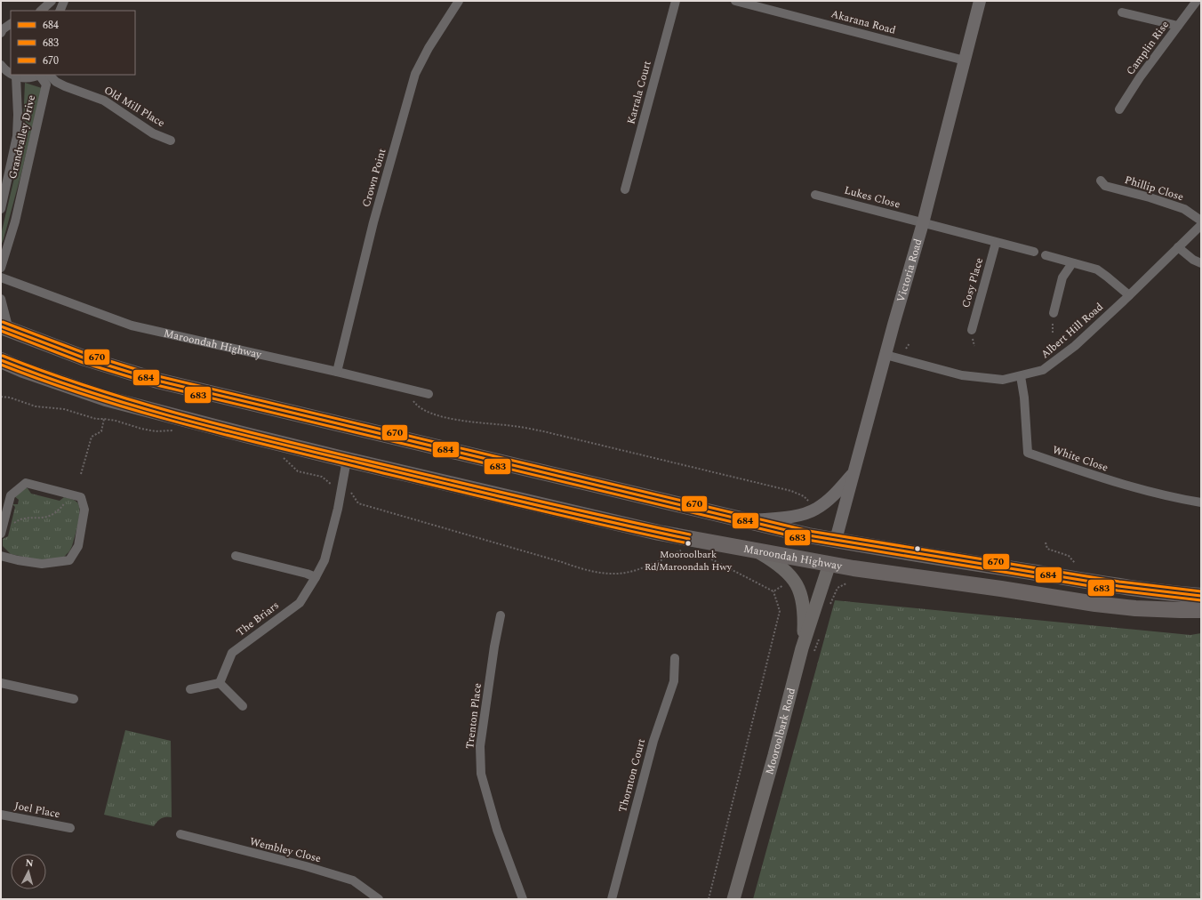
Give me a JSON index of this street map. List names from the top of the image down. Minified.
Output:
{"streets":{"highway":["Maroondah Highway"],"main road":["Victoria Road","Mooroolbark Road"],"street":["Akarana Road","Camplin Rise","Karrala Court","Old Mill Place","Grandvalley Drive","Crown Point","Phillip Close","Lukes Close","Cosy Place","Albert Hill Road","White Close","The Briars","Trenton Place","Thornton Court","Joel Place","Wembley Close"]},"crossings":[["Akarana Road","Victoria Road"],["Crown Point","Maroondah Highway"],["Lukes Close","Victoria Road"],["Victoria Road","Albert Hill Road"],["Albert Hill Road","White Close"],["Maroondah Highway","The Briars"],["Maroondah Highway","Mooroolbark Road"]],"places":["Mooroolbark Rd/Maroondah Hwy"],"lines":["transit line 670","transit line 684","transit line 683"],"legend":["684","683","670"],"north":"top"}
